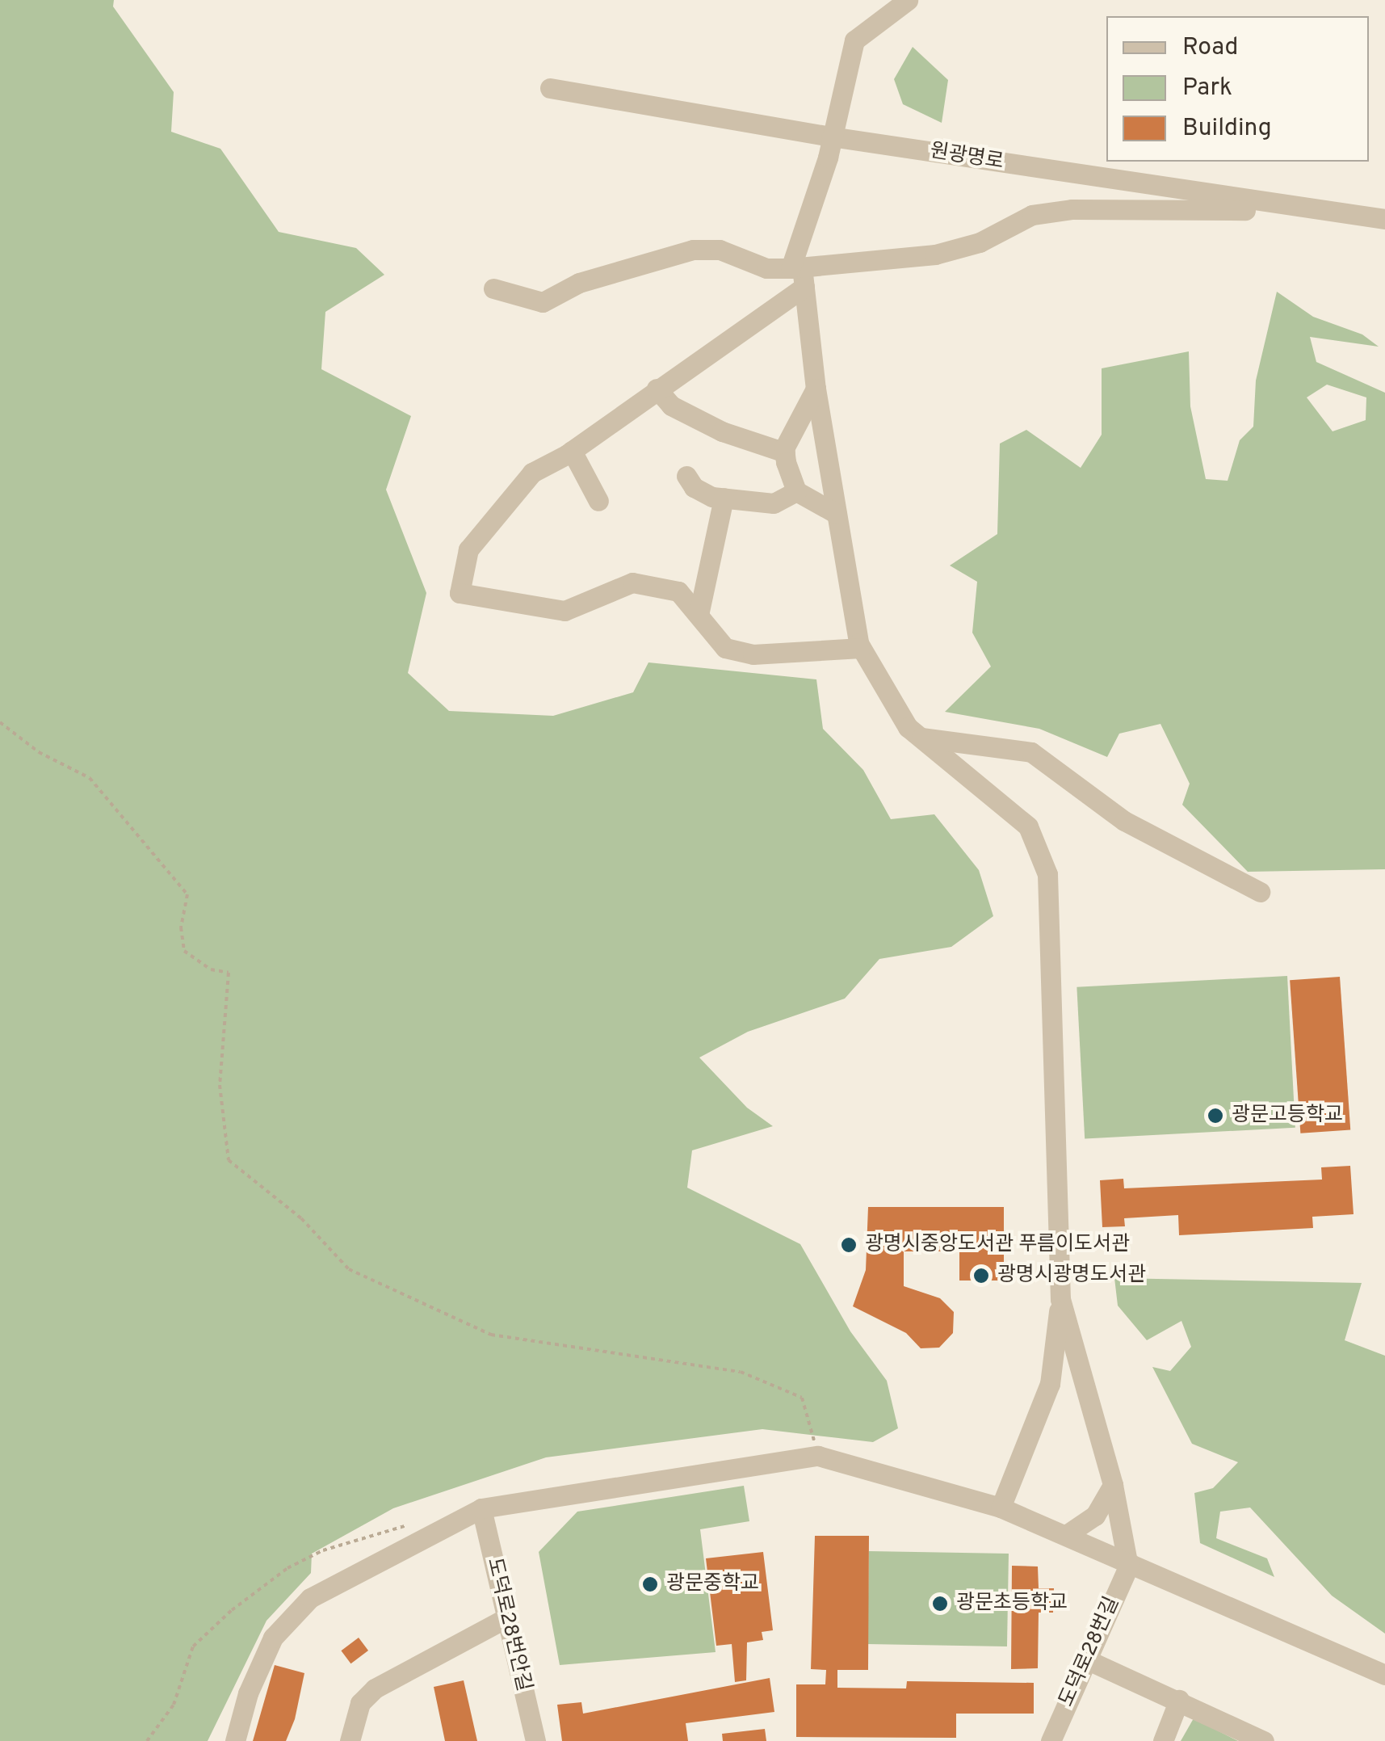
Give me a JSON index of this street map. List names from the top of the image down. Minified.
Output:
{"streets":{"street":["원광명로","도덕로28번안길","도덕로28번길"]},"places":["광문고등학교","광명시중앙도서관 푸름이도서관","광명시광명도서관","광문중학교","광문초등학교"],"legend":["Road","Park","Building"]}
